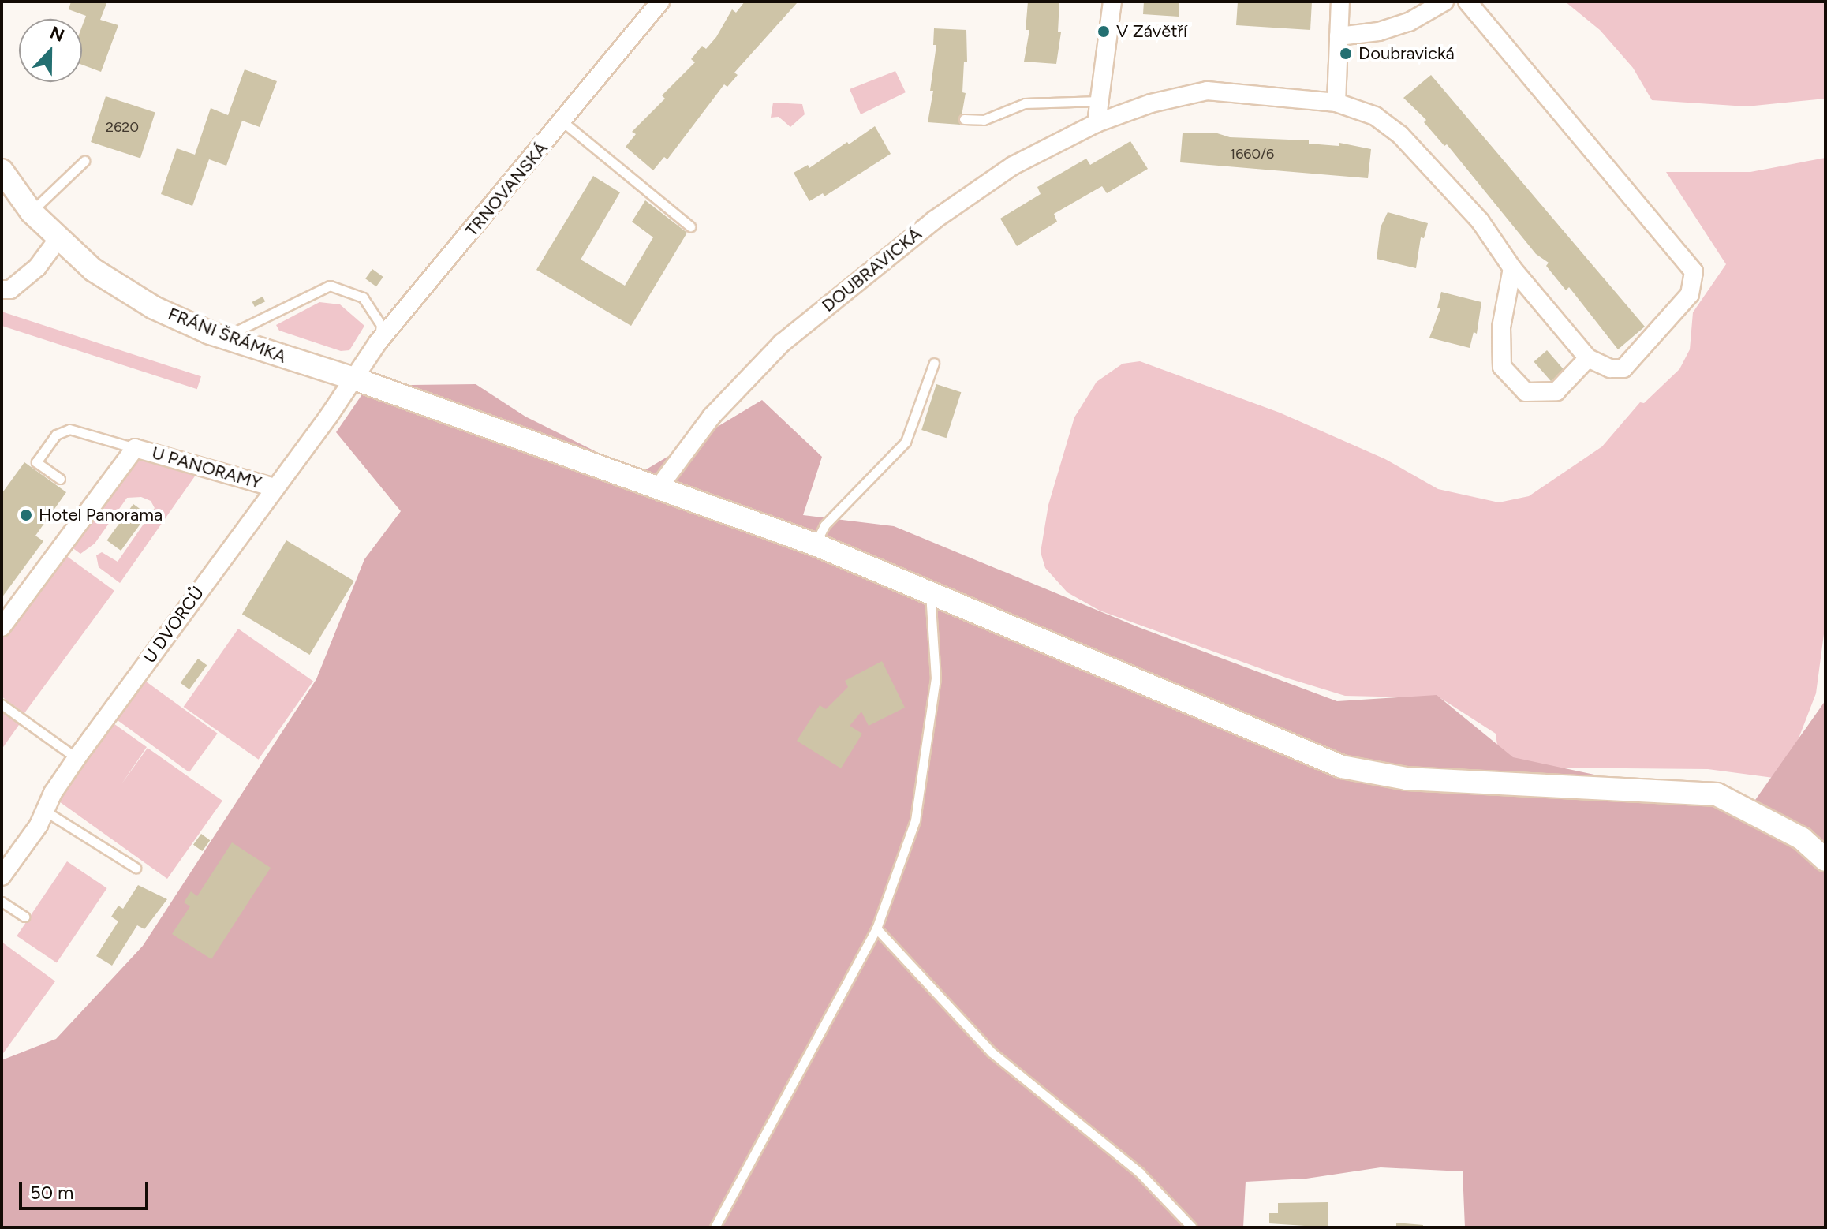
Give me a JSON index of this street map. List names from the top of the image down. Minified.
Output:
{"streets":{"street":["TRNOVANSKÁ","DOUBRAVICKÁ","FRÁNI ŠRÁMKA","U PANORAMY","U DVORCŮ"]},"crossings":[["TRNOVANSKÁ","FRÁNI ŠRÁMKA"],["TRNOVANSKÁ","U DVORCŮ"],["DOUBRAVICKÁ","FRÁNI ŠRÁMKA"],["FRÁNI ŠRÁMKA","U DVORCŮ"],["U PANORAMY","U DVORCŮ"]],"places":["V Závětří","Doubravická","Hotel Panorama"],"house_numbers":["2620","1660/6"],"scale_bar":"50 m","north":"top"}
